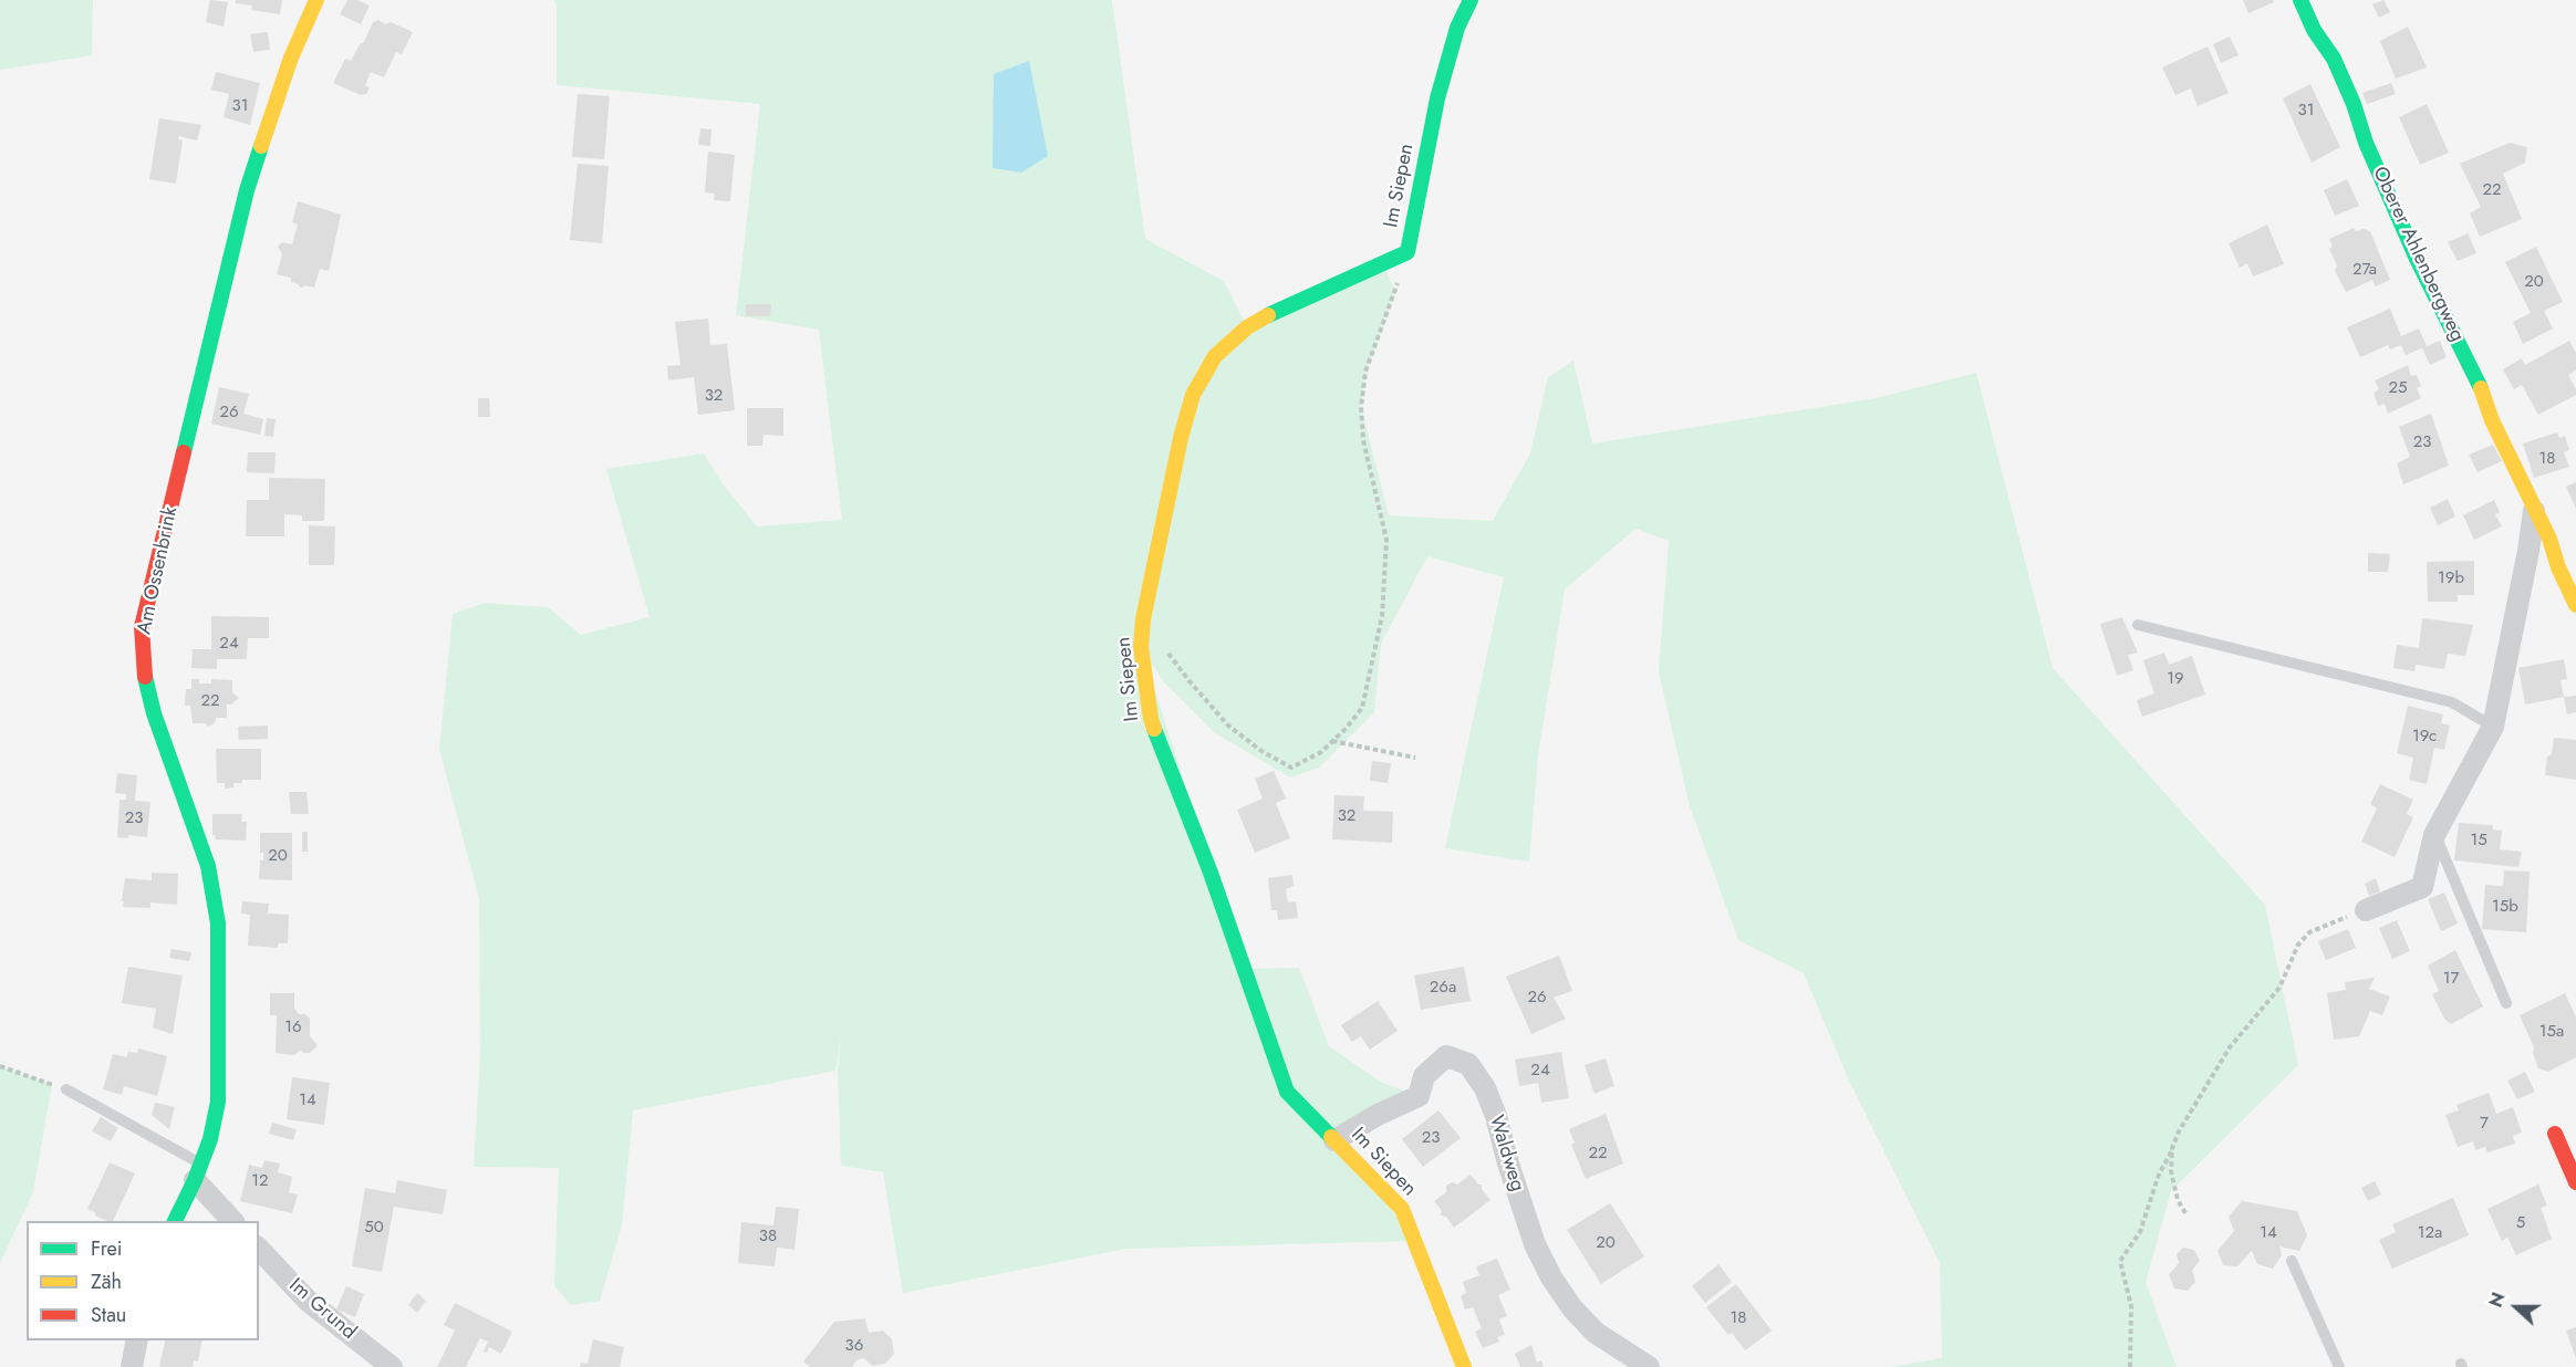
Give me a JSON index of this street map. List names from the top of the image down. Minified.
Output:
{"streets":{"street":["Im Siepen","Oberer Ahlenbergweg","Am Ossenbrink","Waldweg","Im Grund"]},"crossings":[["Im Siepen","Waldweg"]],"house_numbers":["31","31","22","27a","20","25","32","26","23","18","19b","24","19","22","19c","32","23","15","20","15b","17","26a","26","16","15a","24","14","7","23","22","12","5","50","14","12a","38","20","18","36"],"legend":["Frei","Zäh","Stau"],"north":"left"}
